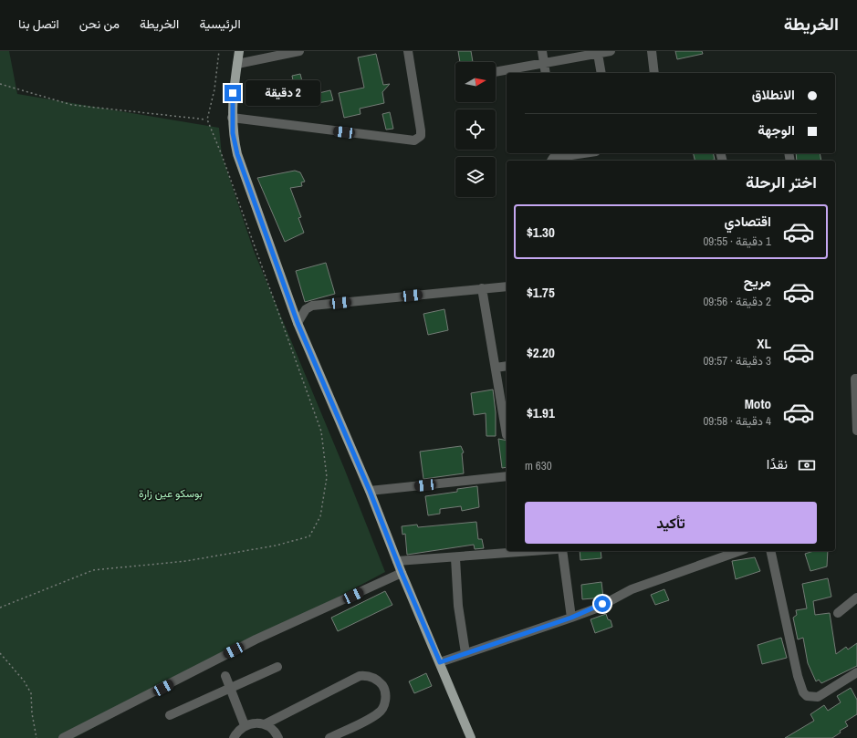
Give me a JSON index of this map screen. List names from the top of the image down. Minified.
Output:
{"parks":["بوسكو عين زارة"],"north":"right","page":{"header":"الخريطة","nav":["الرئيسية","الخريطة","من نحن","اتصل بنا"],"banner":["الانطلاق","الوجهة"],"bubble":"2 دقيقة","heading":"اختر الرحلة","list":[{"name":"اقتصادي","note":"1 دقيقة · 09:55","value":"$1.30"},{"name":"مريح","note":"2 دقيقة · 09:56","value":"$1.75"},{"name":"XL","note":"3 دقيقة · 09:57","value":"$2.20"},{"name":"Moto","note":"4 دقيقة · 09:58","value":"$1.91"}],"pay":["نقدًا","630 m"],"buttons":"تأكيد"}}
